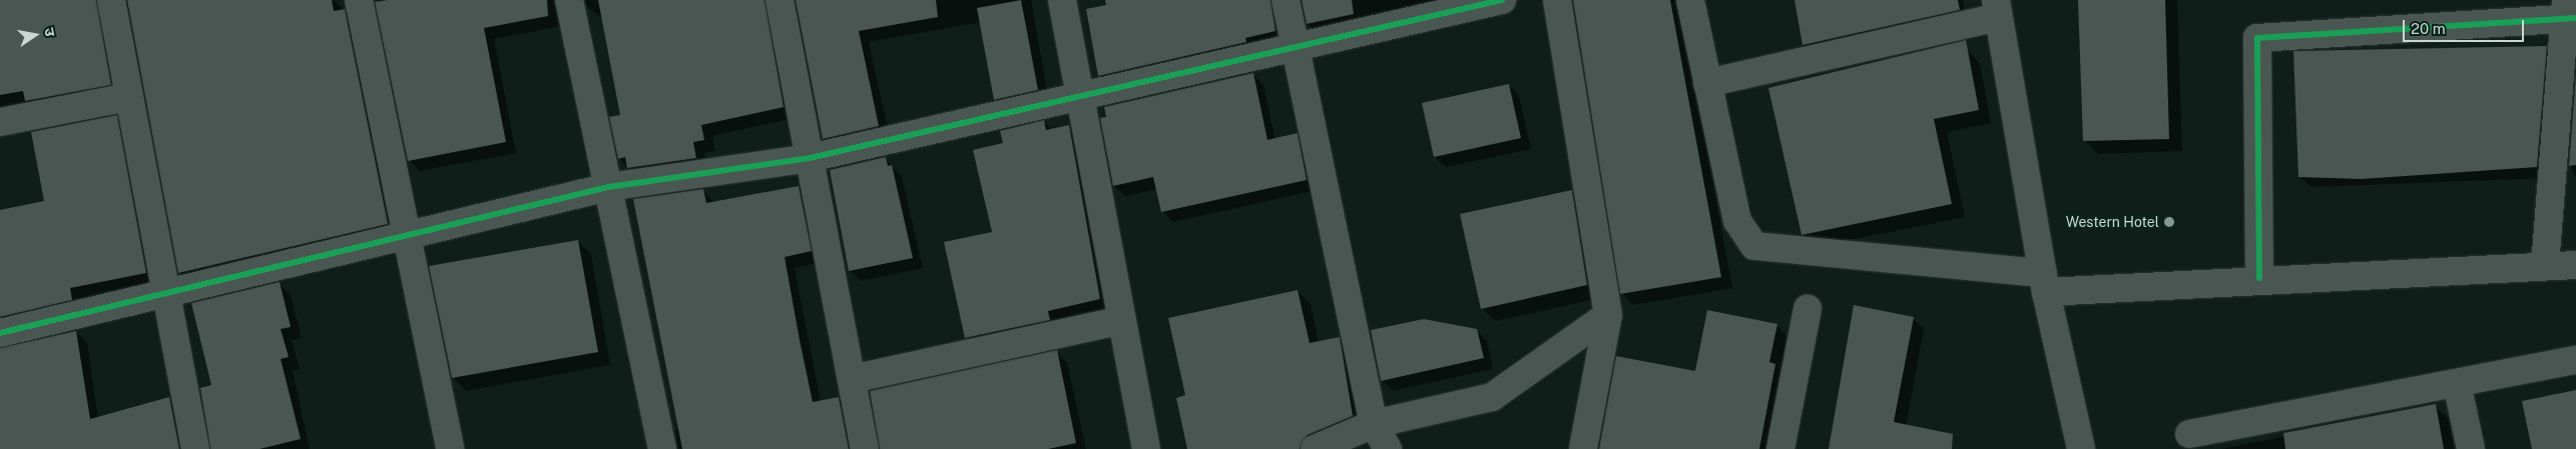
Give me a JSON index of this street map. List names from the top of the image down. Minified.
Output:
{"places":["Western Hotel"],"scale_bar":"20 m","north":"right"}
